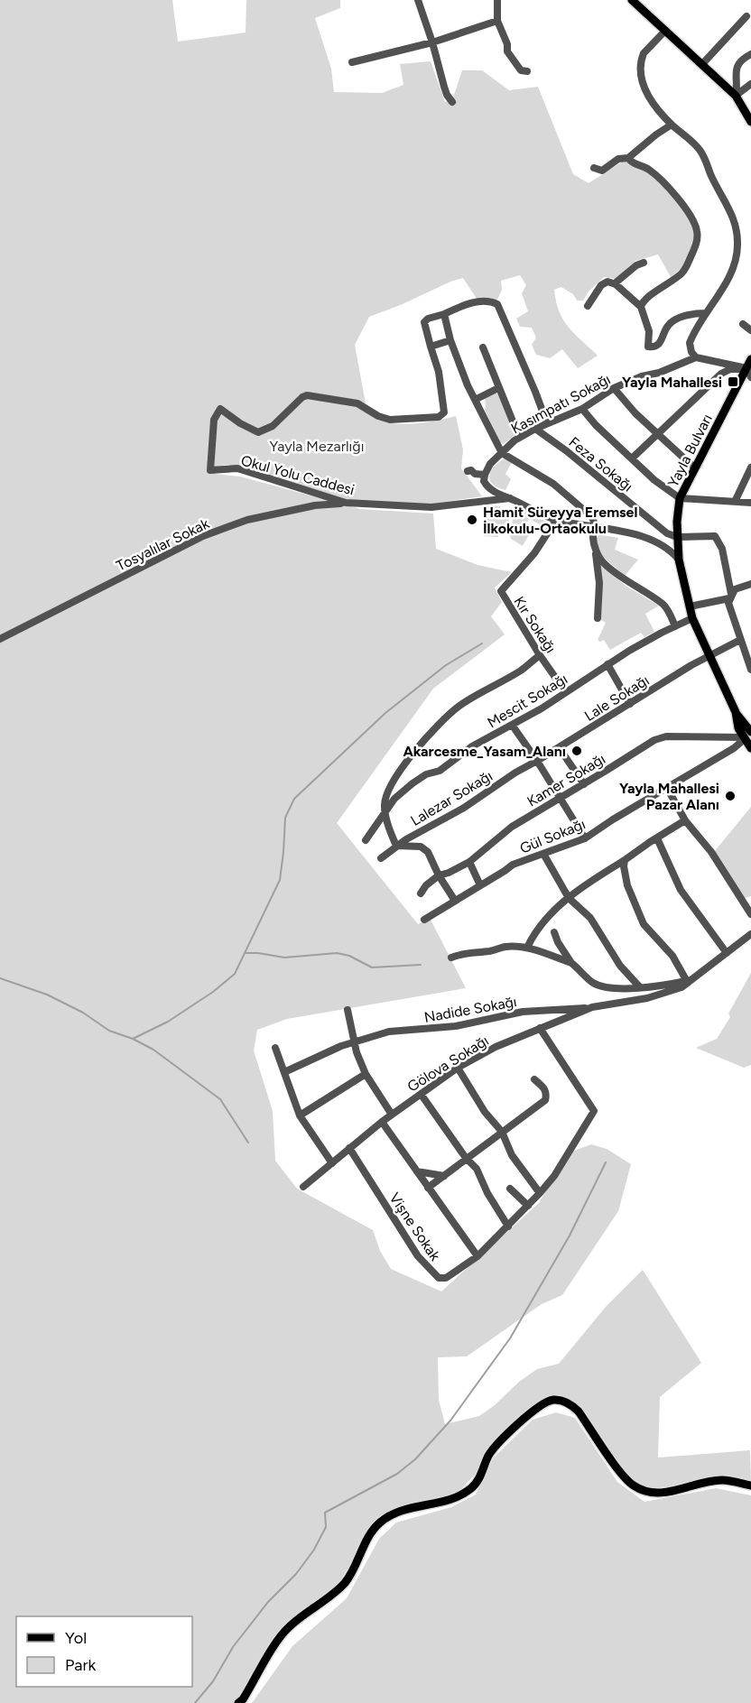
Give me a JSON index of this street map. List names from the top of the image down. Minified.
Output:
{"streets":{"main road":["Yayla Bulvarı"],"street":["Kasımpatı Sokağı","Feza Sokağı","Okul Yolu Caddesi","Tosyalılar Sokak","Kır Sokağı","Lale Sokağı","Mescit Sokağı","Kamer Sokağı","Lalezar Sokağı","Gül Sokağı","Nadide Sokağı","Gölova Sokağı","Vişne Sokak"]},"crossings":[["Kasımpatı Sokağı","Feza Sokağı"],["Yayla Bulvarı","Feza Sokağı"],["Yayla Bulvarı","Lale Sokağı"],["Yayla Bulvarı","Mescit Sokağı"],["Yayla Bulvarı","Kamer Sokağı"],["Yayla Bulvarı","Gül Sokağı"],["Okul Yolu Caddesi","Tosyalılar Sokak"],["Kır Sokağı","Mescit Sokağı"],["Lale Sokağı","Lalezar Sokağı"],["Kamer Sokağı","Gül Sokağı"],["Nadide Sokağı","Gölova Sokağı"],["Gölova Sokağı","Vişne Sokak"]],"parks":["Yayla Mezarlığı"],"places":{"transit":["Yayla Mahallesi"],"other":["Hamit Süreyya Eremsel İlkokulu-Ortaokulu","Akarcesme_Yasam_Alanı","Yayla Mahallesi Pazar Alanı"]},"legend":["Yol","Park"]}
